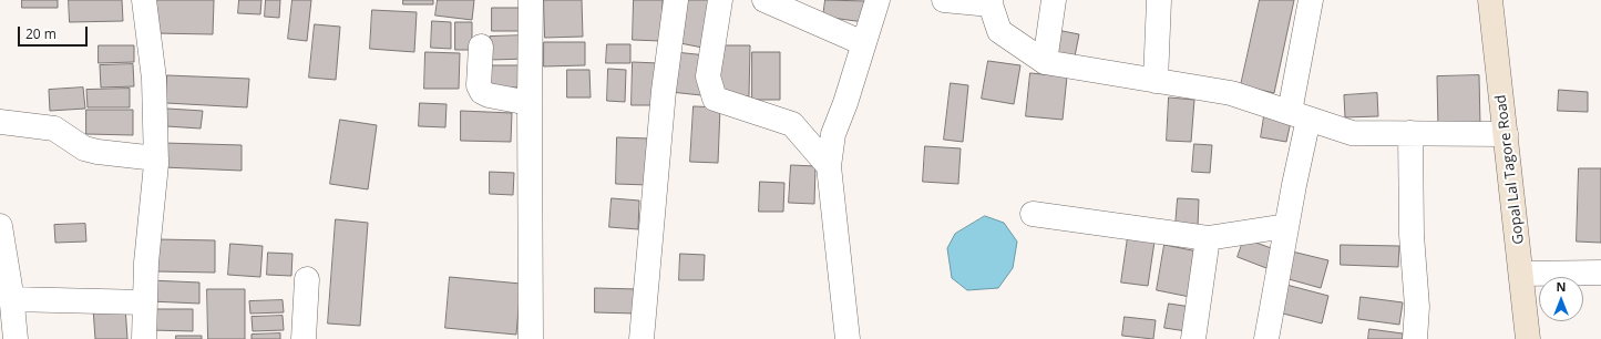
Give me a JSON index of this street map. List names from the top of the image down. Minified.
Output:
{"streets":{"street":["Gopal Lal Tagore Road"]},"scale_bar":"20 m","north":"top"}
